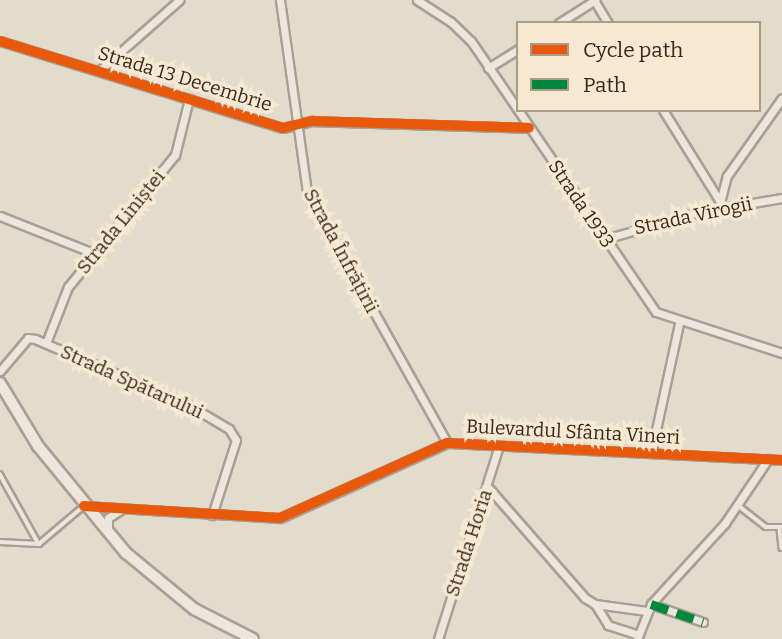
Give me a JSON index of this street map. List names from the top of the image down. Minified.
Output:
{"streets":{"street":["Strada 13 Decembrie","Strada 1933","Strada Virogii","Strada Liniștei","Strada Înfrățirii","Strada Spătarului","Bulevardul Sfânta Vineri","Strada Horia"]},"crossings":[["Strada 13 Decembrie","Strada 1933"],["Strada 13 Decembrie","Strada Liniștei"],["Strada 13 Decembrie","Strada Înfrățirii"],["Strada 1933","Strada Virogii"],["Strada Liniștei","Strada Spătarului"],["Strada Înfrățirii","Bulevardul Sfânta Vineri"],["Strada Spătarului","Bulevardul Sfânta Vineri"],["Bulevardul Sfânta Vineri","Strada Horia"]],"legend":["Cycle path","Path"]}
